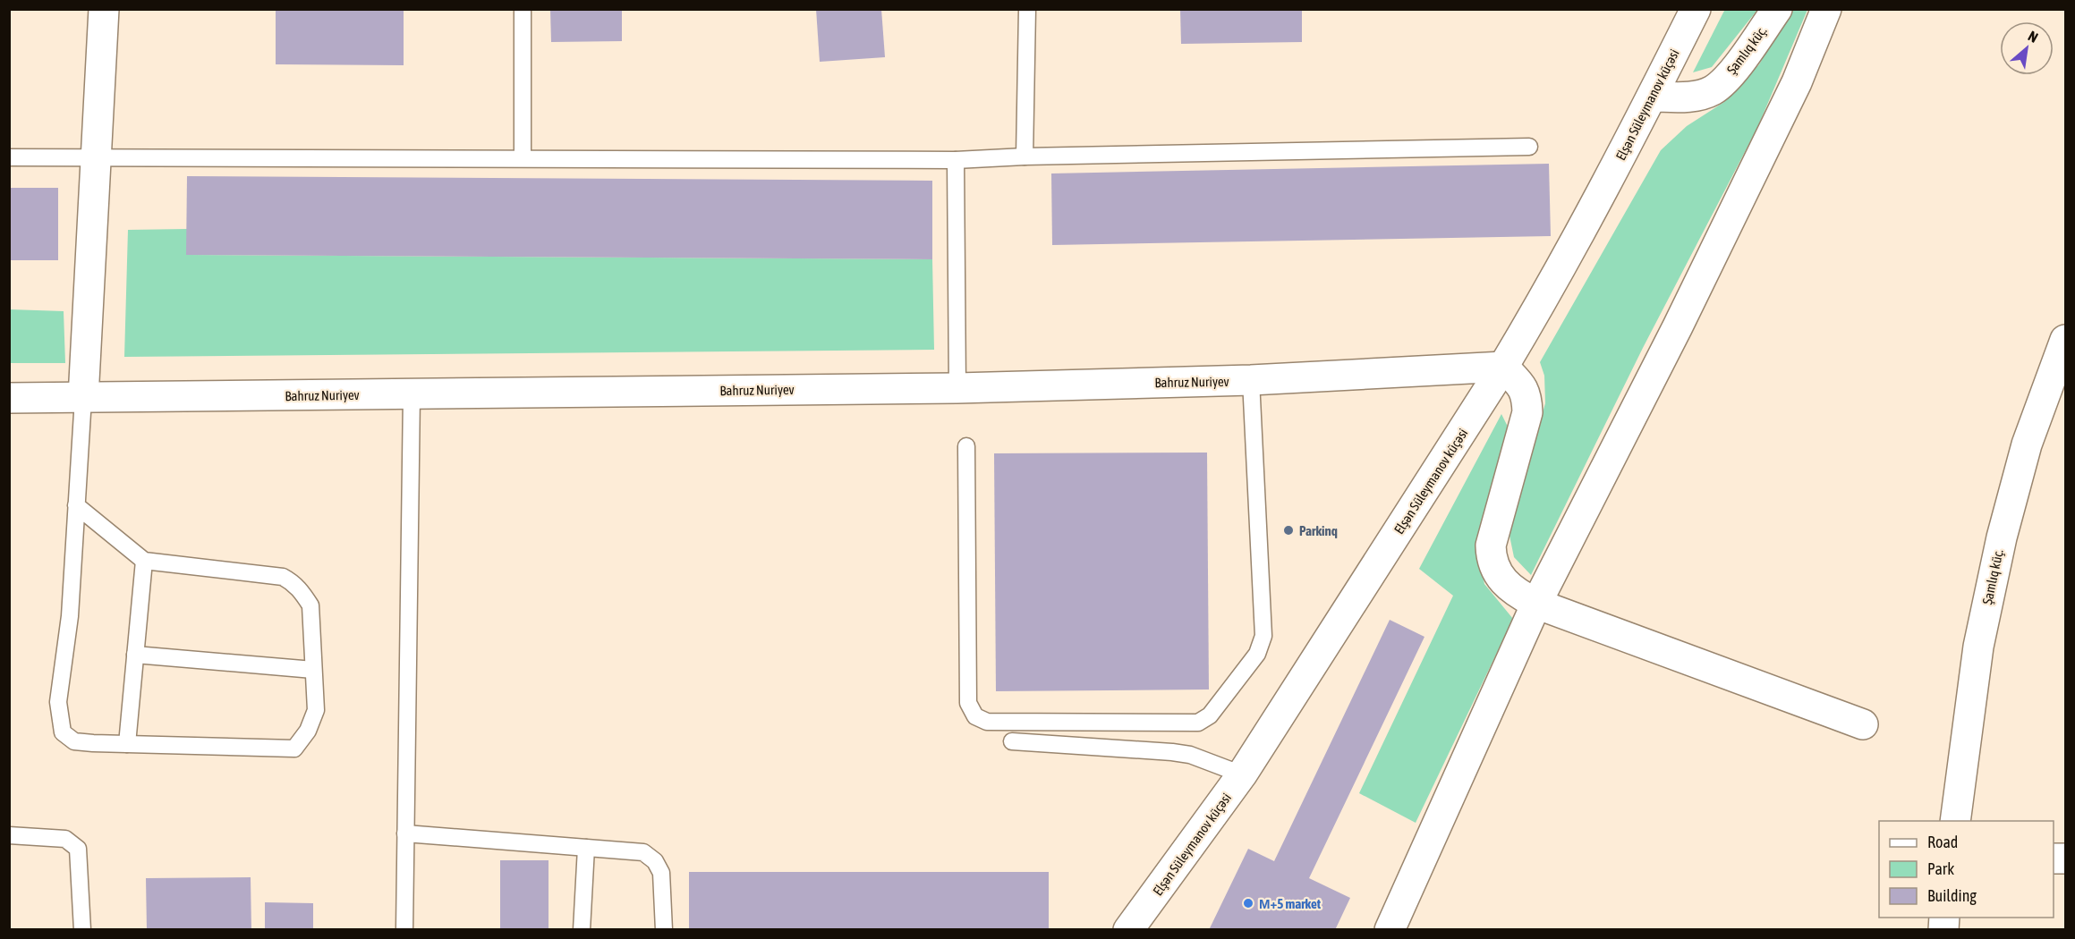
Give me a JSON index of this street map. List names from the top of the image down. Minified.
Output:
{"streets":{"street":["Şamlıq küç.","Elşən Süleymanov küçəsi","Bahruz Nuriyev"]},"crossings":[["Şamlıq küç.","Elşən Süleymanov küçəsi"],["Elşən Süleymanov küçəsi","Bahruz Nuriyev"]],"places":["Parkinq","М+5 market"],"legend":["Road","Park","Building"],"north":"top right"}
